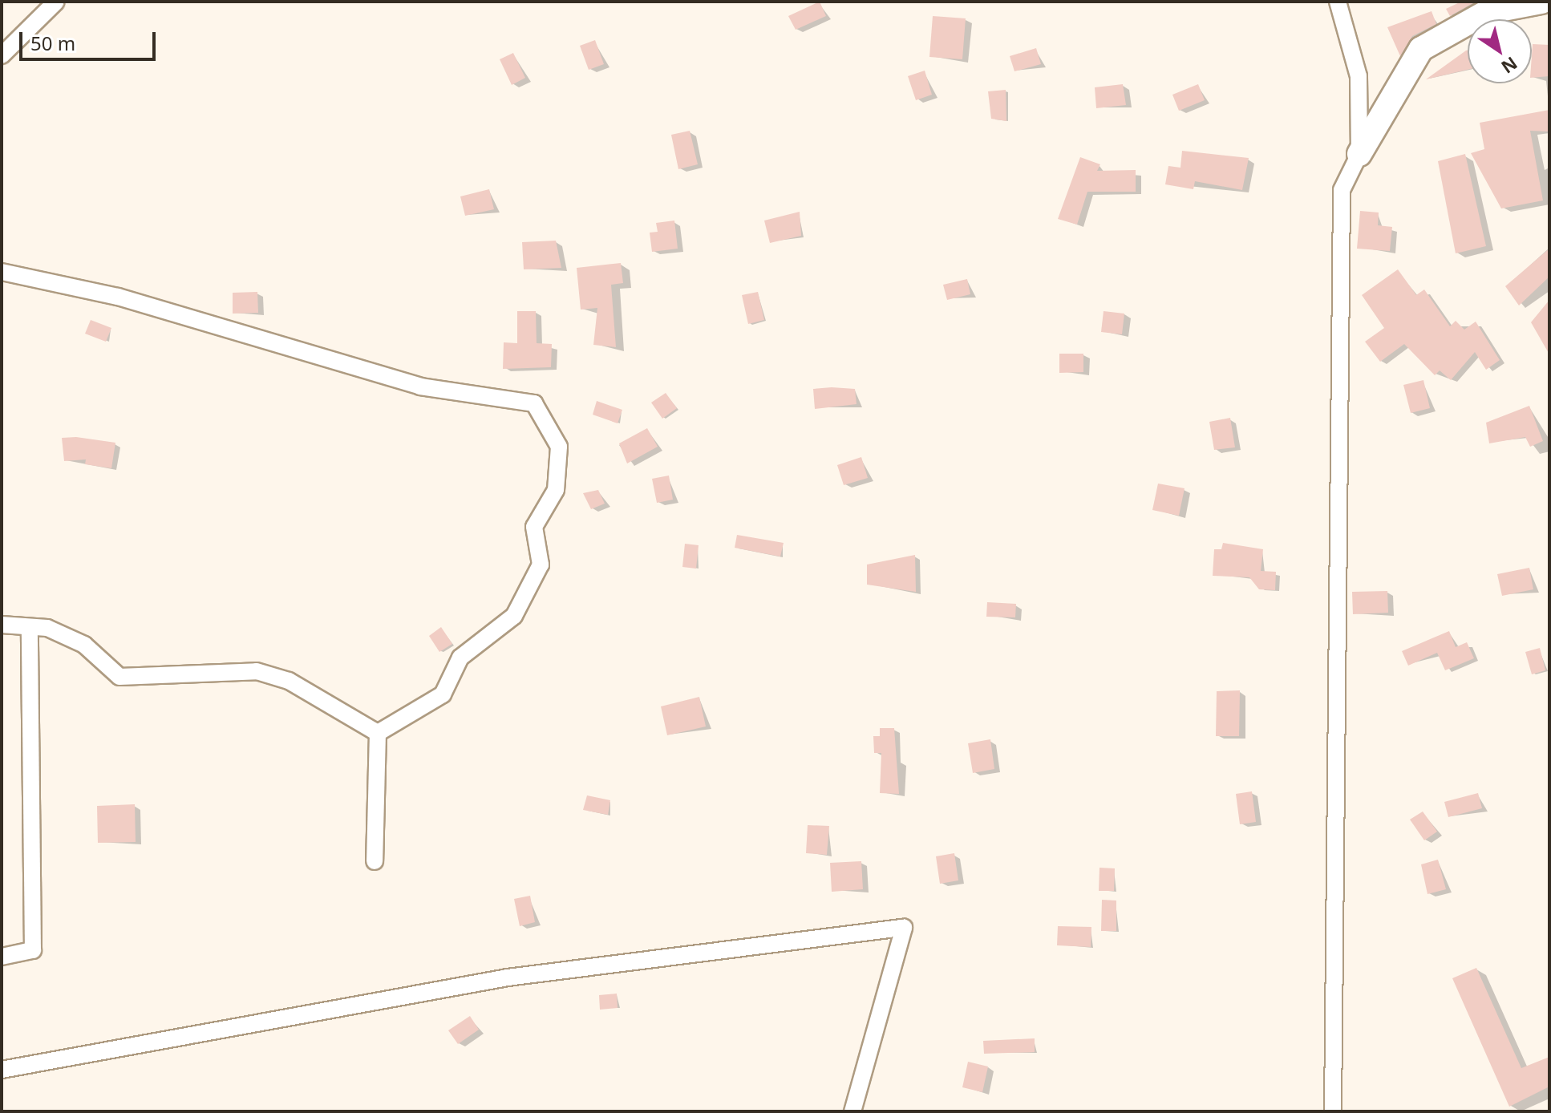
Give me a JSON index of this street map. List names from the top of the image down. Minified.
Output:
{"scale_bar":"50 m","north":"bottom right"}
